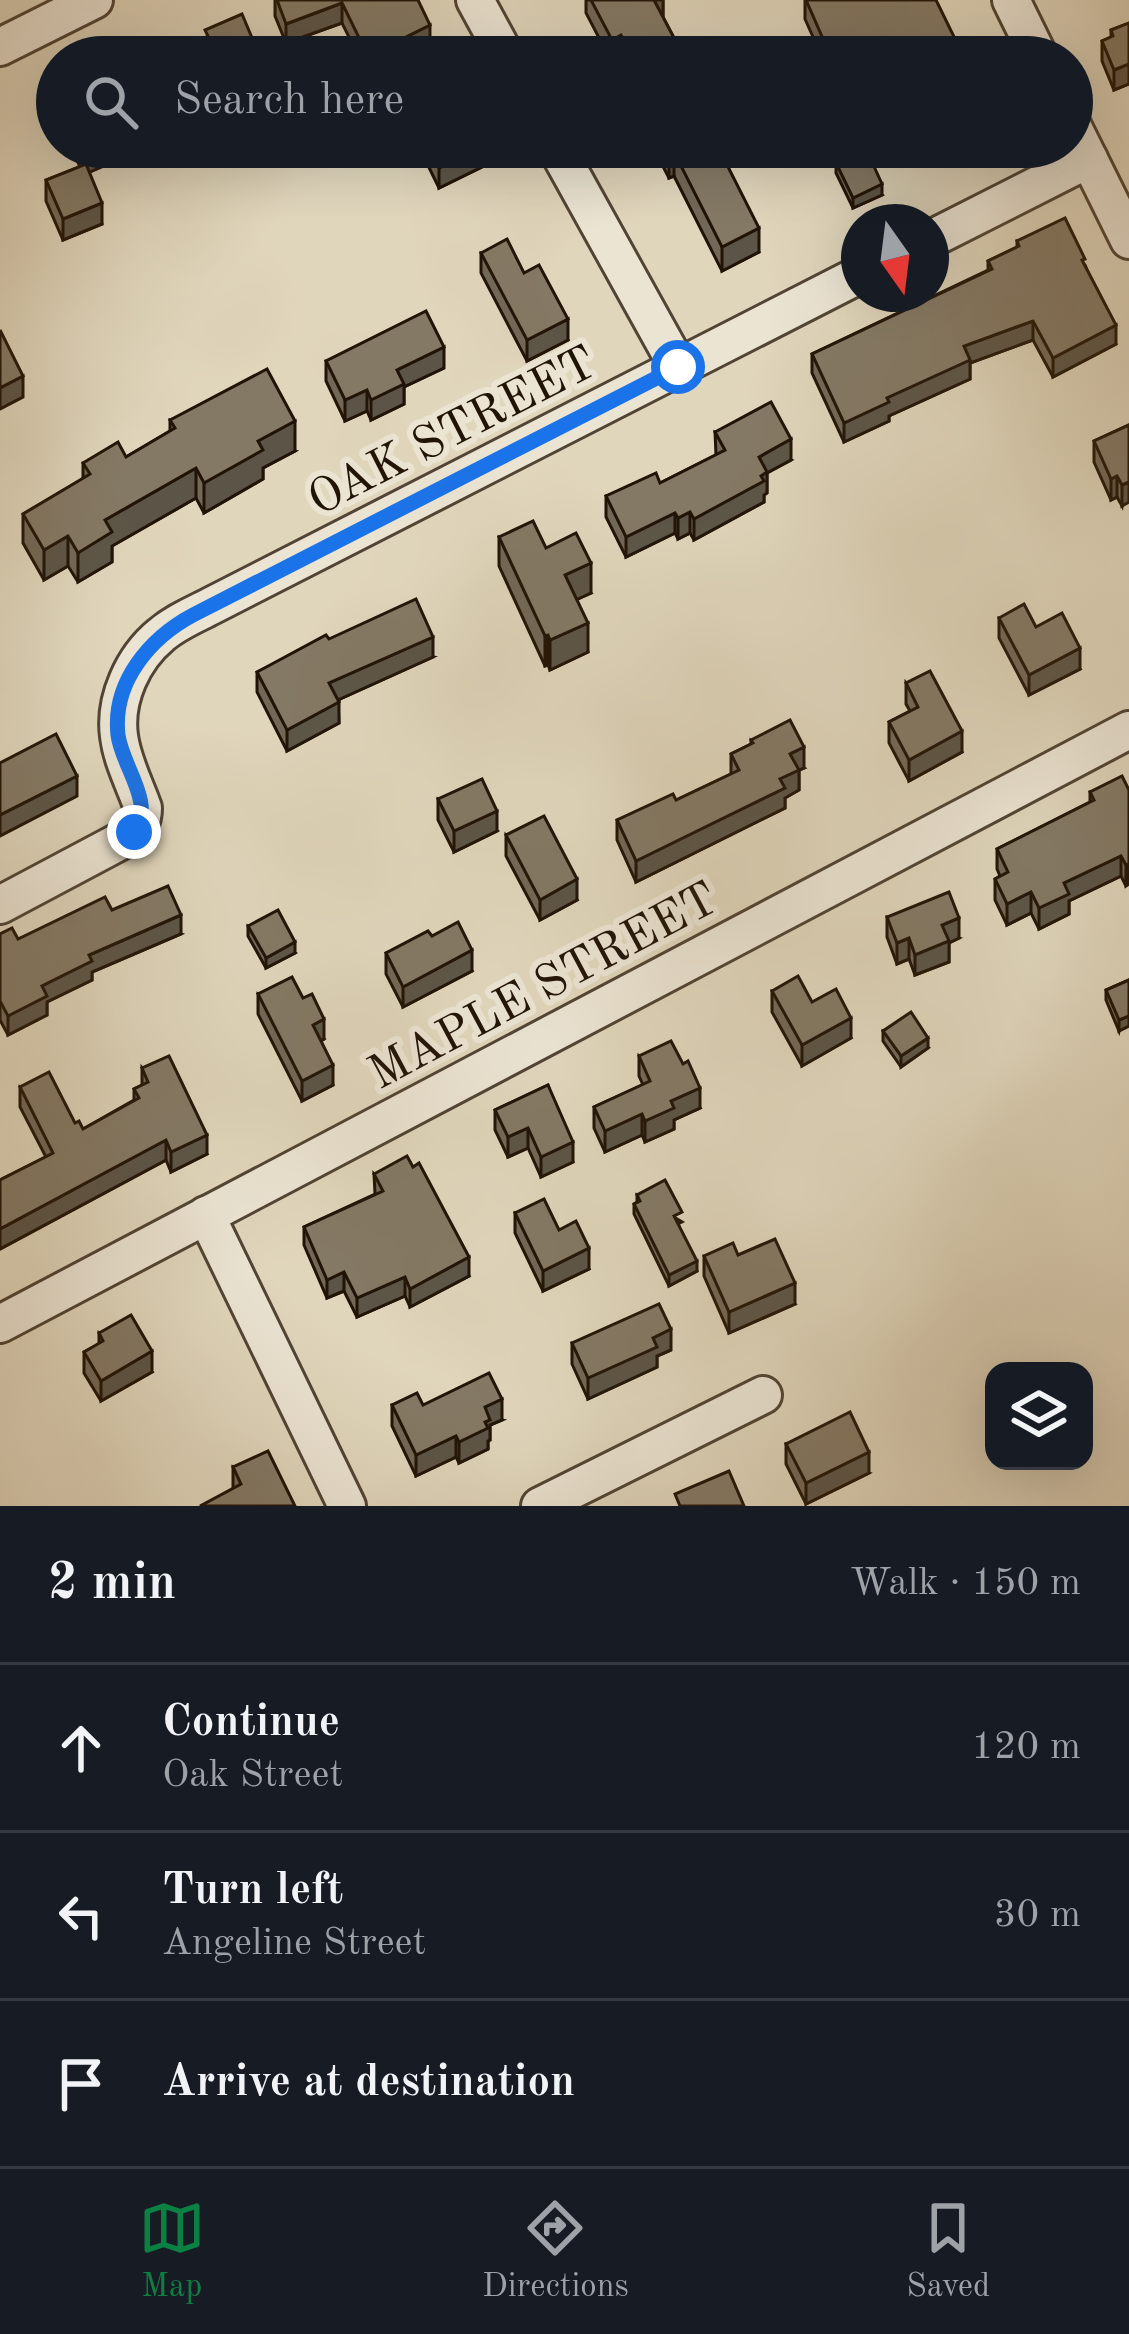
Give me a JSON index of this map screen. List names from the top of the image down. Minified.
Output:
{"streets":{"street":["OAK STREET","MAPLE STREET"]},"north":"bottom","page":{"search":"Search here","heading":["2 min","Walk · 150 m"],"list":[["Continue","Oak Street","120 m"],["Turn left","Angeline Street","30 m"],"Arrive at destination"],"nav":["Map","Directions","Saved"]}}
